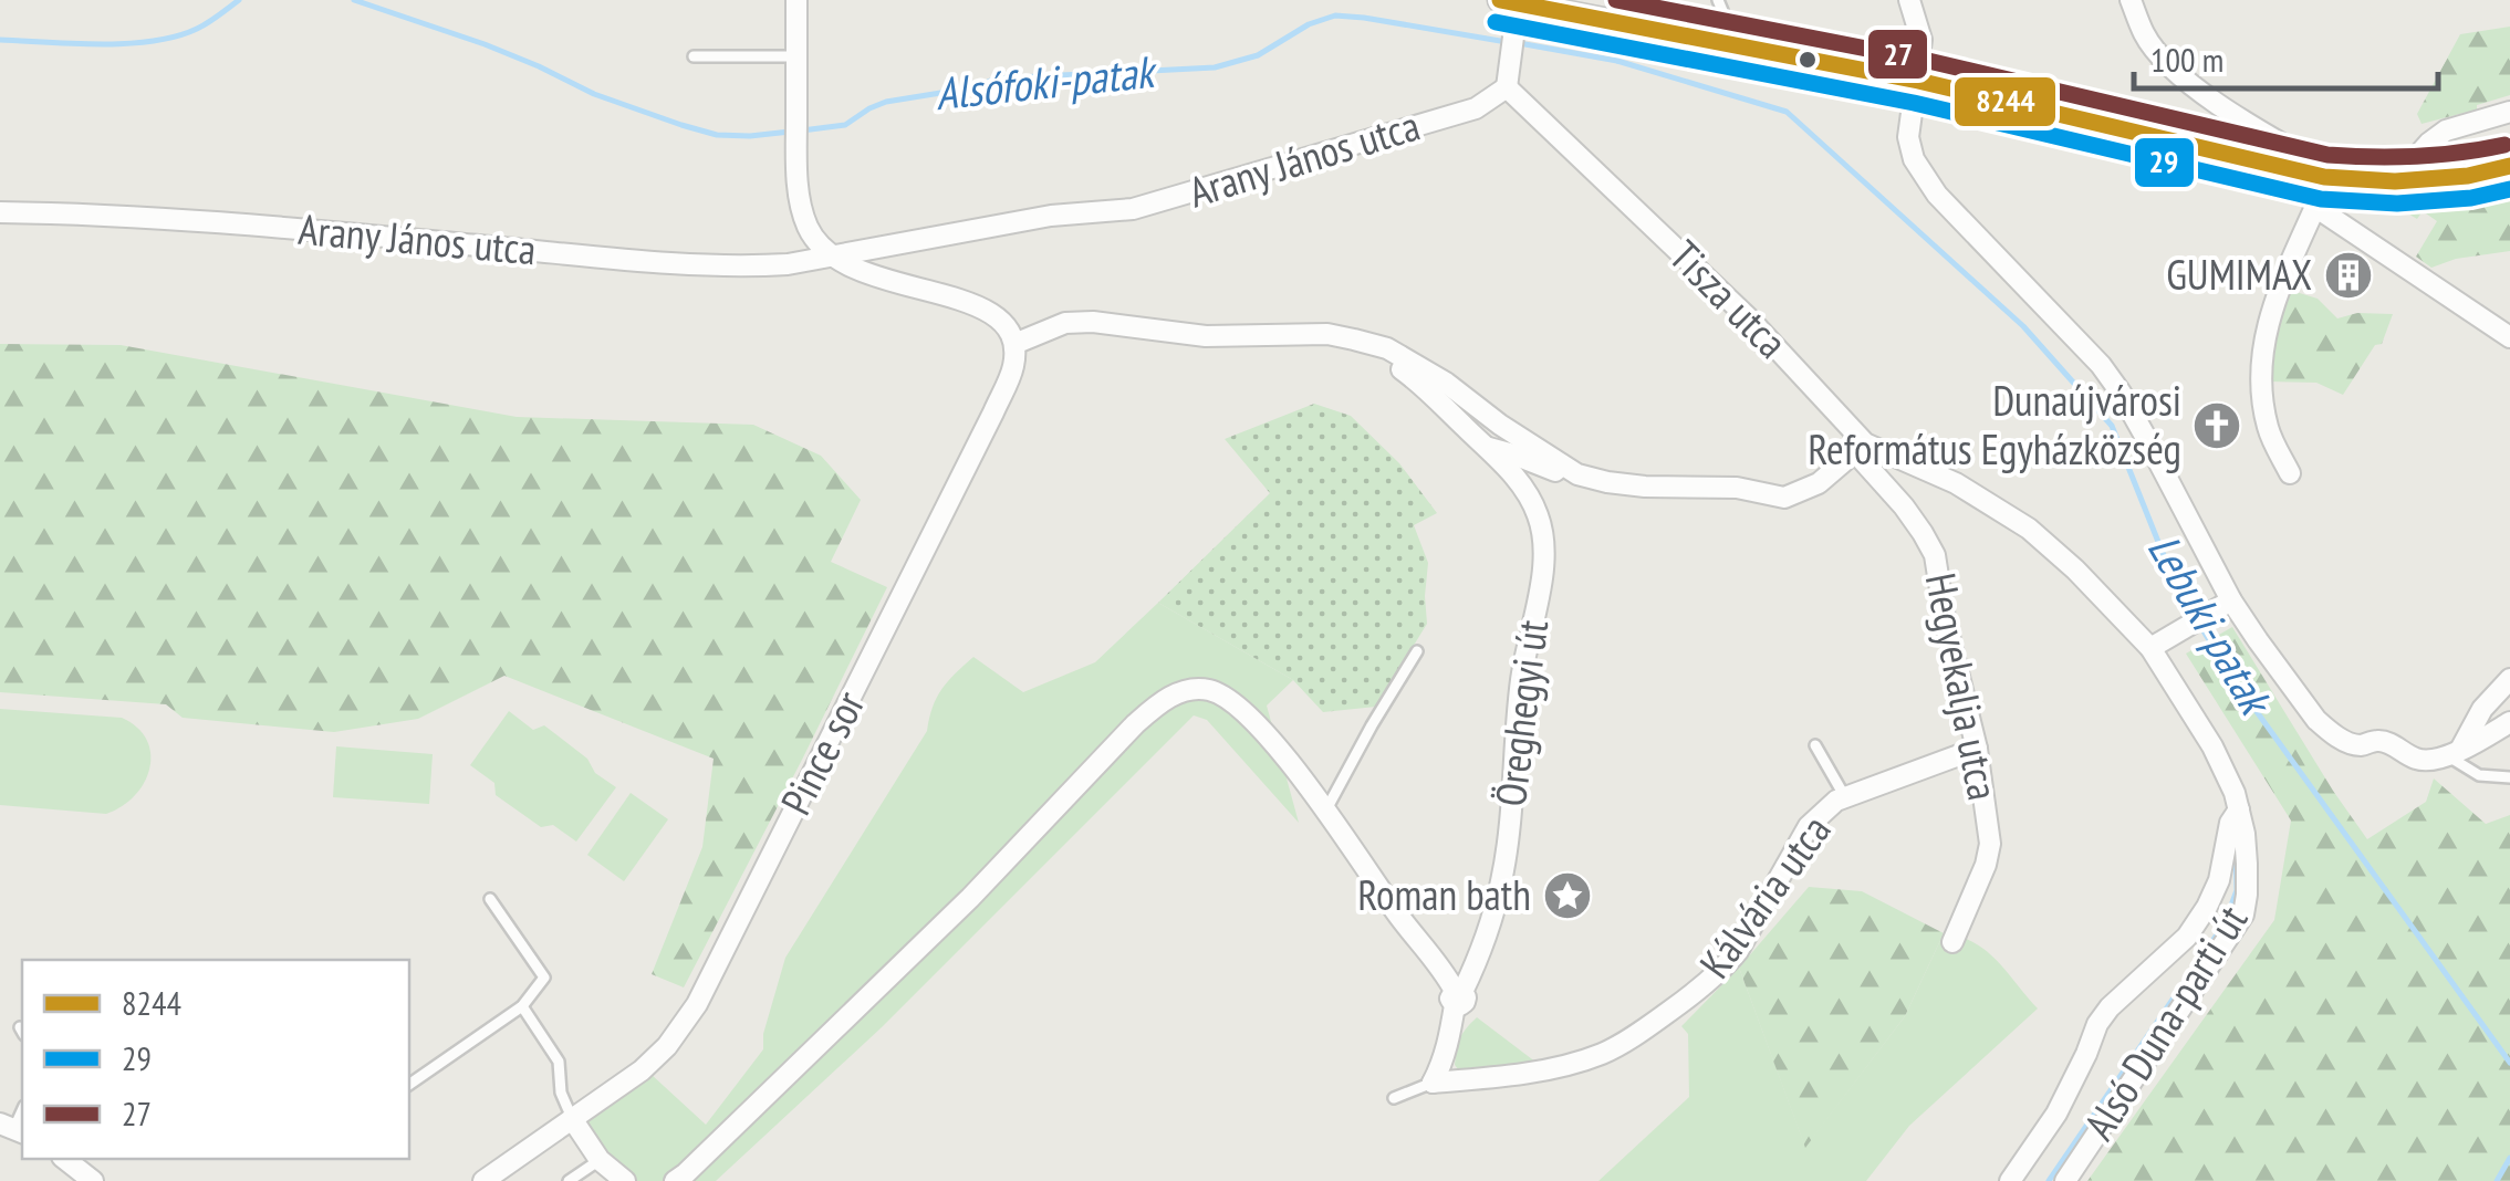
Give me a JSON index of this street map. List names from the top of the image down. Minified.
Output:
{"streets":{"street":["Arany János utca","Tisza utca","Hegyekalja utca","Öreghegyi út","Pince sor","Kálvária utca","Alsó Duna-parti út"]},"crossings":[["Arany János utca","Tisza utca"],["Tisza utca","Hegyekalja utca"],["Tisza utca","Alsó Duna-parti út"],["Hegyekalja utca","Kálvária utca"],["Öreghegyi út","Pince sor"],["Öreghegyi út","Kálvária utca"]],"water":["Alsófoki-patak","Lebuki-patak"],"places":{"building":["GUMIMAX"],"church":["Dunaújvárosi Református Egyházközség"],"place":["Roman bath"]},"lines":["transit line 8244","transit line 27","transit line 29"],"legend":["8244","29","27"],"scale_bar":"100 m"}
